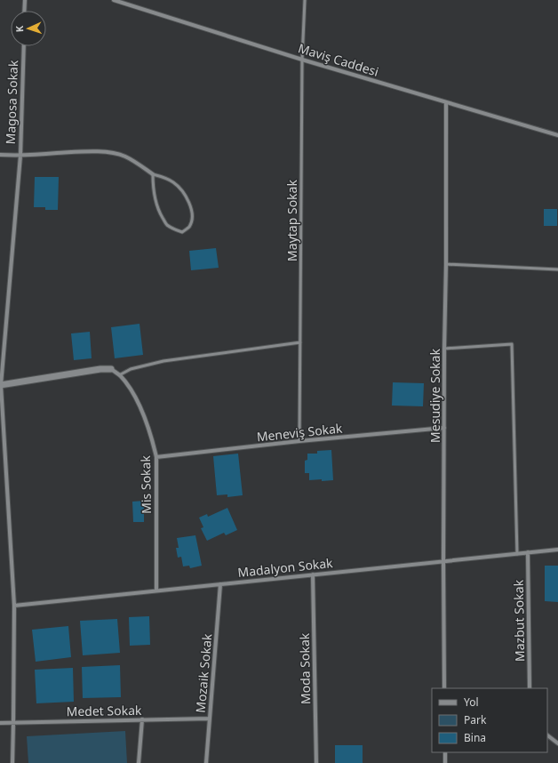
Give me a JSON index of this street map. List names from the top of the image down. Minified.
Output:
{"streets":{"street":["Maviş Caddesi","Magosa Sokak","Mesudiye Sokak","Meneviş Sokak","Mis Sokak","Madalyon Sokak","Mazbut Sokak","Moda Sokak","Mozaik Sokak","Medet Sokak"],"lane":["Maytap Sokak"]},"crossings":[["Maviş Caddesi","Maytap Sokak"],["Maviş Caddesi","Mesudiye Sokak"],["Magosa Sokak","Madalyon Sokak"],["Magosa Sokak","Medet Sokak"],["Maytap Sokak","Meneviş Sokak"],["Mesudiye Sokak","Meneviş Sokak"],["Mesudiye Sokak","Madalyon Sokak"],["Meneviş Sokak","Mis Sokak"],["Mis Sokak","Madalyon Sokak"],["Madalyon Sokak","Mazbut Sokak"],["Madalyon Sokak","Moda Sokak"],["Madalyon Sokak","Mozaik Sokak"],["Mozaik Sokak","Medet Sokak"]],"legend":["Yol","Park","Bina"],"north":"left"}
